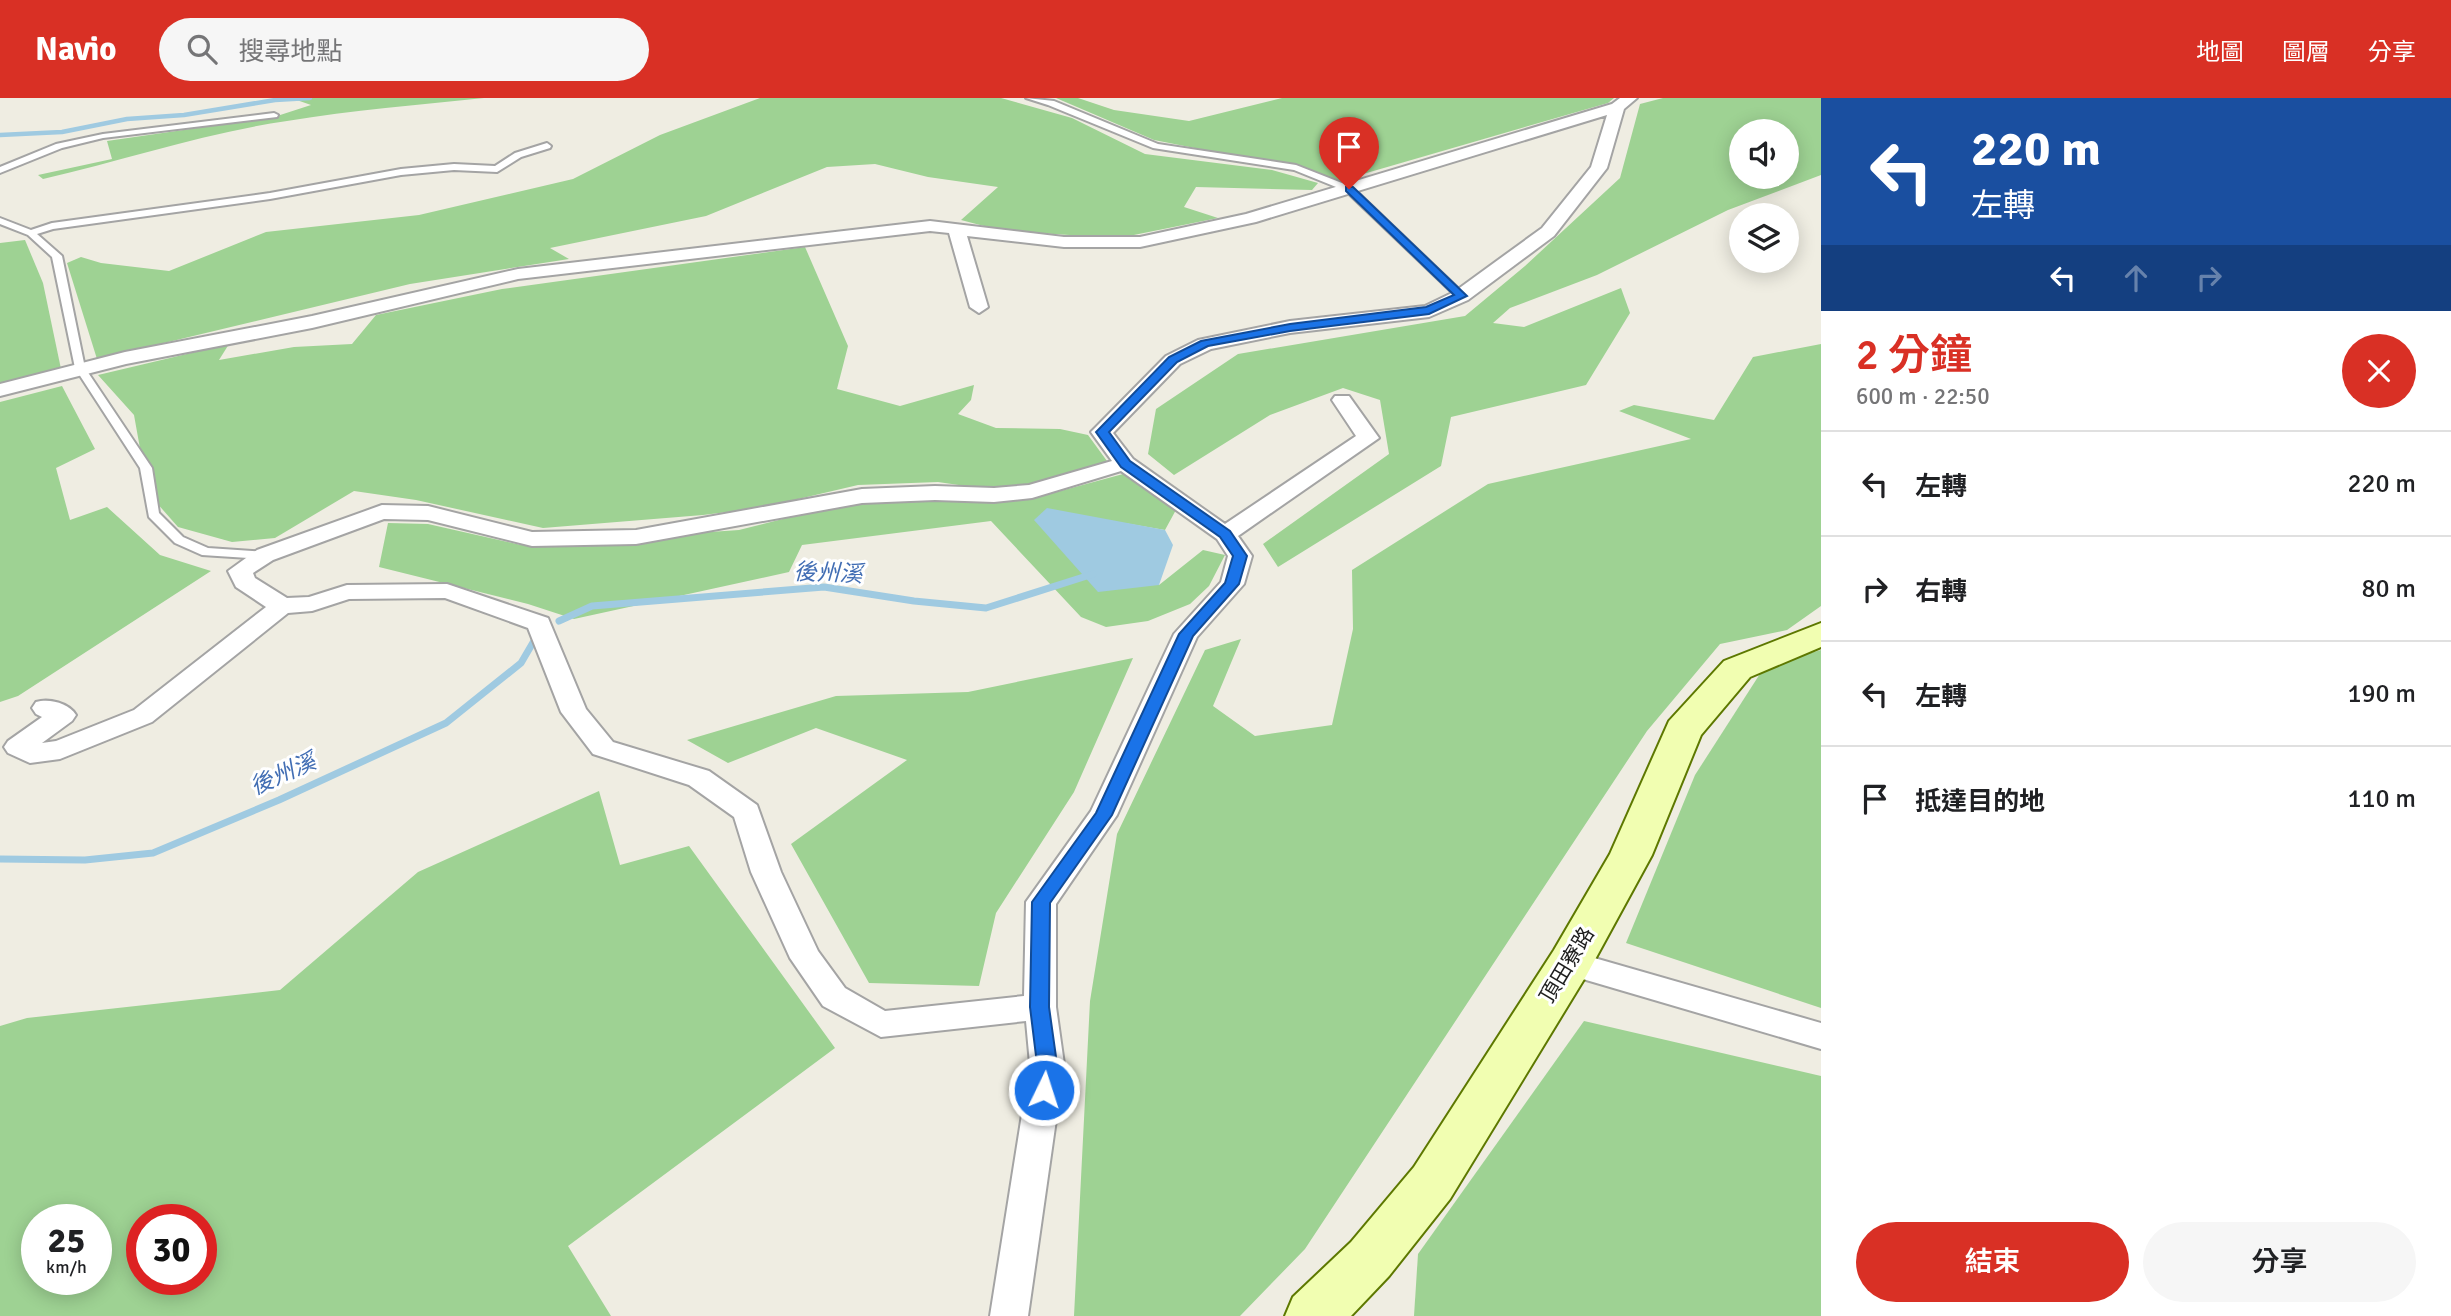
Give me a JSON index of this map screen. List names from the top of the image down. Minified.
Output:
{"streets":{"street":["頂田寮路"]},"water":["後州溪"],"page":{"header":"Navio","search":"搜尋地點","nav":["地圖","圖層","分享"],"turn":["220 m","左轉"],"heading":["2 分鐘","600 m · 22:50"],"list":[{"name":"左轉","value":"220 m"},{"name":"右轉","value":"80 m"},{"name":"左轉","value":"190 m"},{"name":"抵達目的地","value":"110 m"}],"speed":"25 km/h","limit":"30","buttons":["結束","分享"]}}
